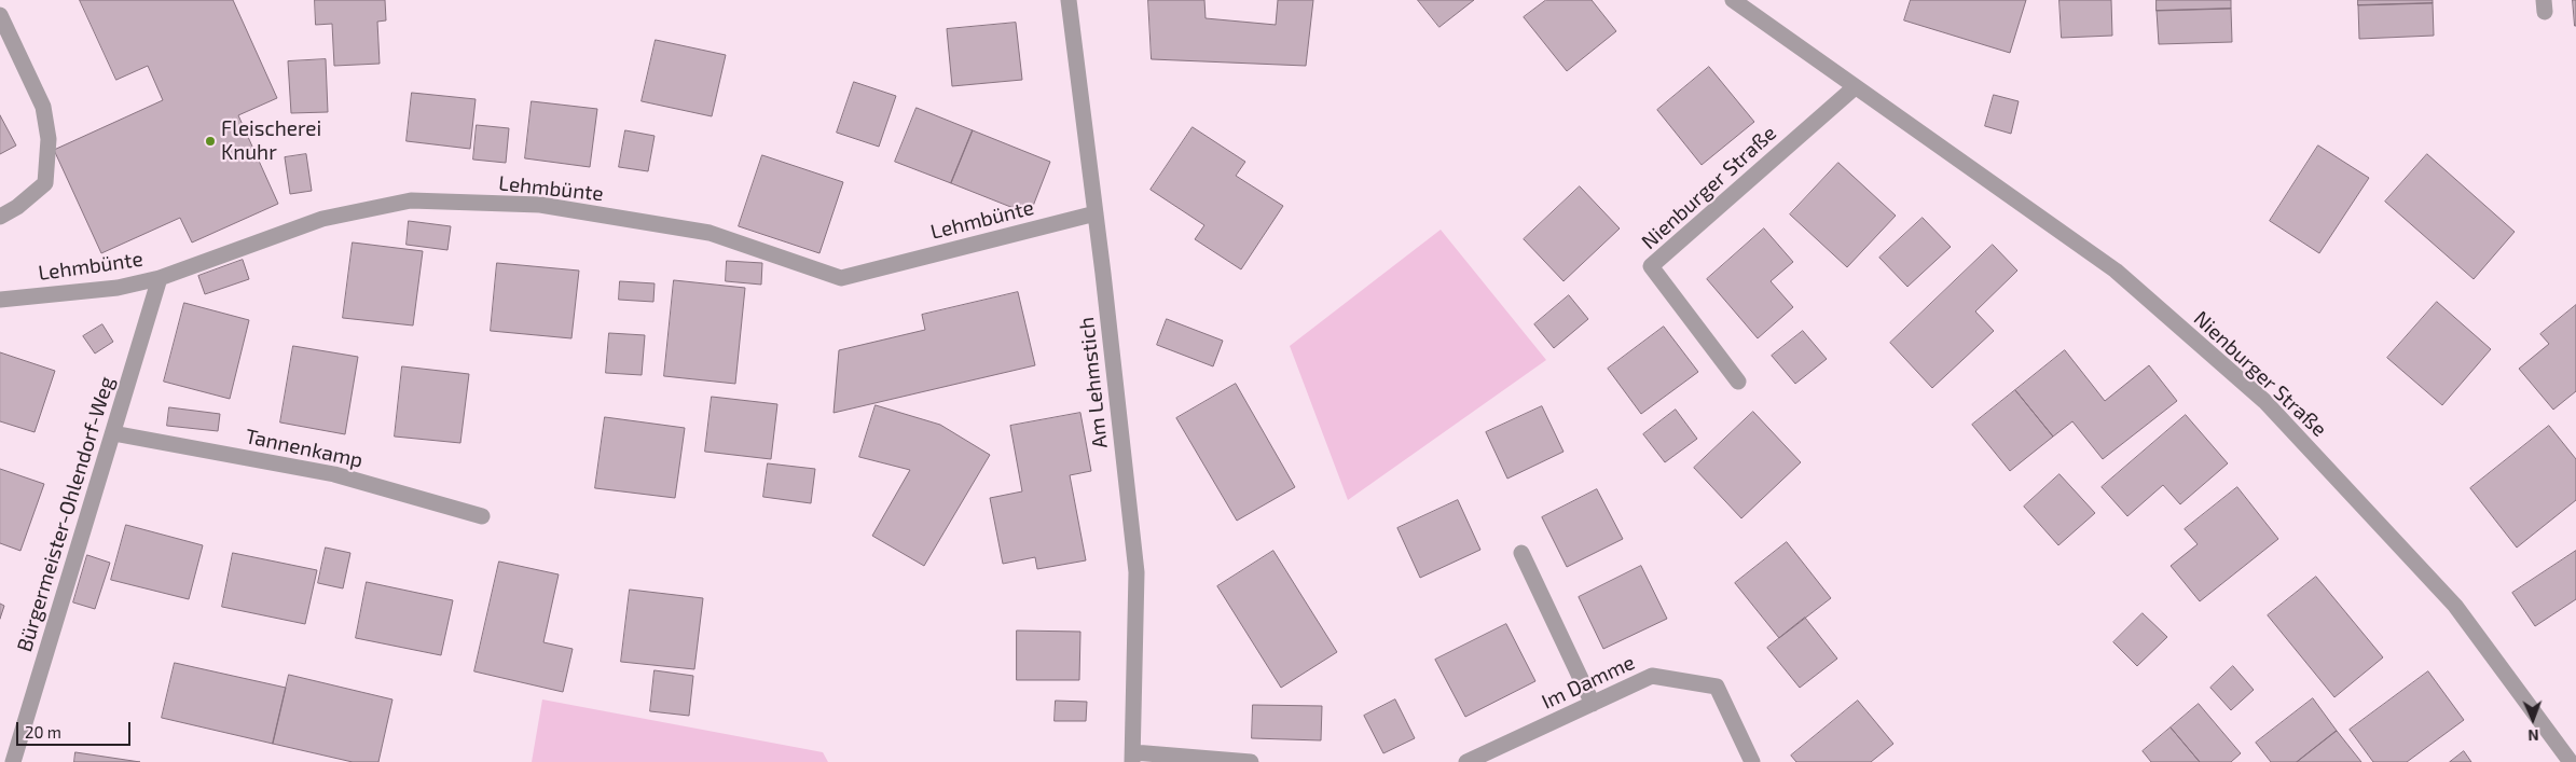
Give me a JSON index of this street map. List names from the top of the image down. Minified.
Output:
{"streets":{"street":["Nienburger Straße","Lehmbünte","Am Lehmstich","Tannenkamp","Bürgermeister-Ohlendorf-Weg","Im Damme"]},"crossings":[["Lehmbünte","Am Lehmstich"],["Lehmbünte","Bürgermeister-Ohlendorf-Weg"],["Tannenkamp","Bürgermeister-Ohlendorf-Weg"]],"places":["Fleischerei Knuhr"],"scale_bar":"20 m","north":"bottom"}
